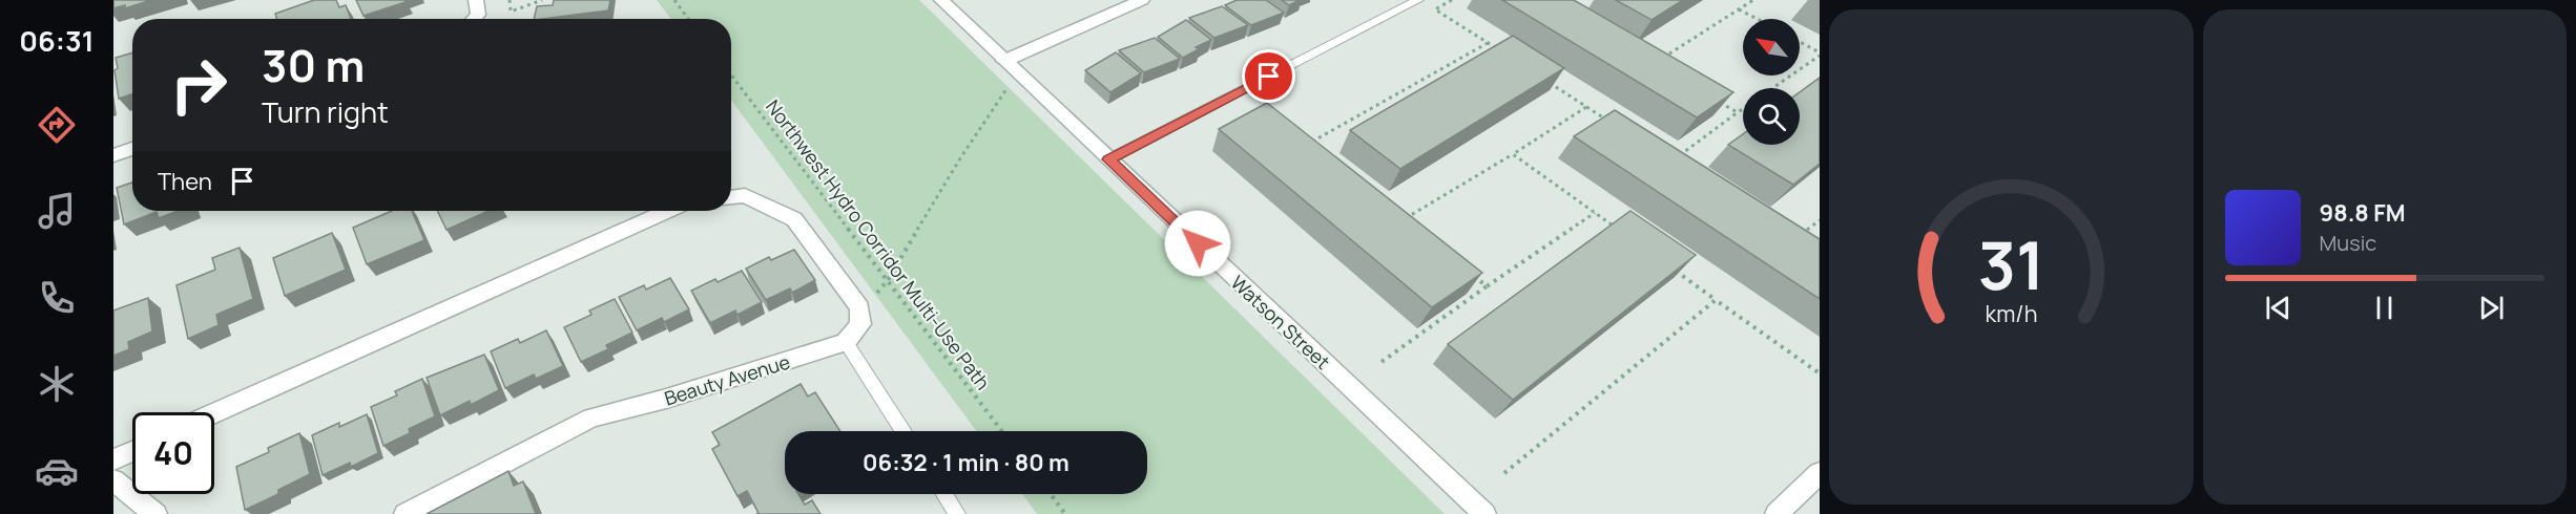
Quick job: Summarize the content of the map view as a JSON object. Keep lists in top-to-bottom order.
{
  "streets": {
    "street": ["Watson Street", "Beauty Avenue"],
    "path": ["Northwest Hydro Corridor Multi-Use Path"]
  },
  "north": "top left",
  "page": {
    "tabs": "06:31",
    "turn": ["30 m", "Turn right"],
    "then": "Then",
    "song": ["98.8 FM", "Music"],
    "limit": "40",
    "trip": "06:32 · 1 min · 80 m",
    "gauge": ["31", "km/h"]
  }
}
